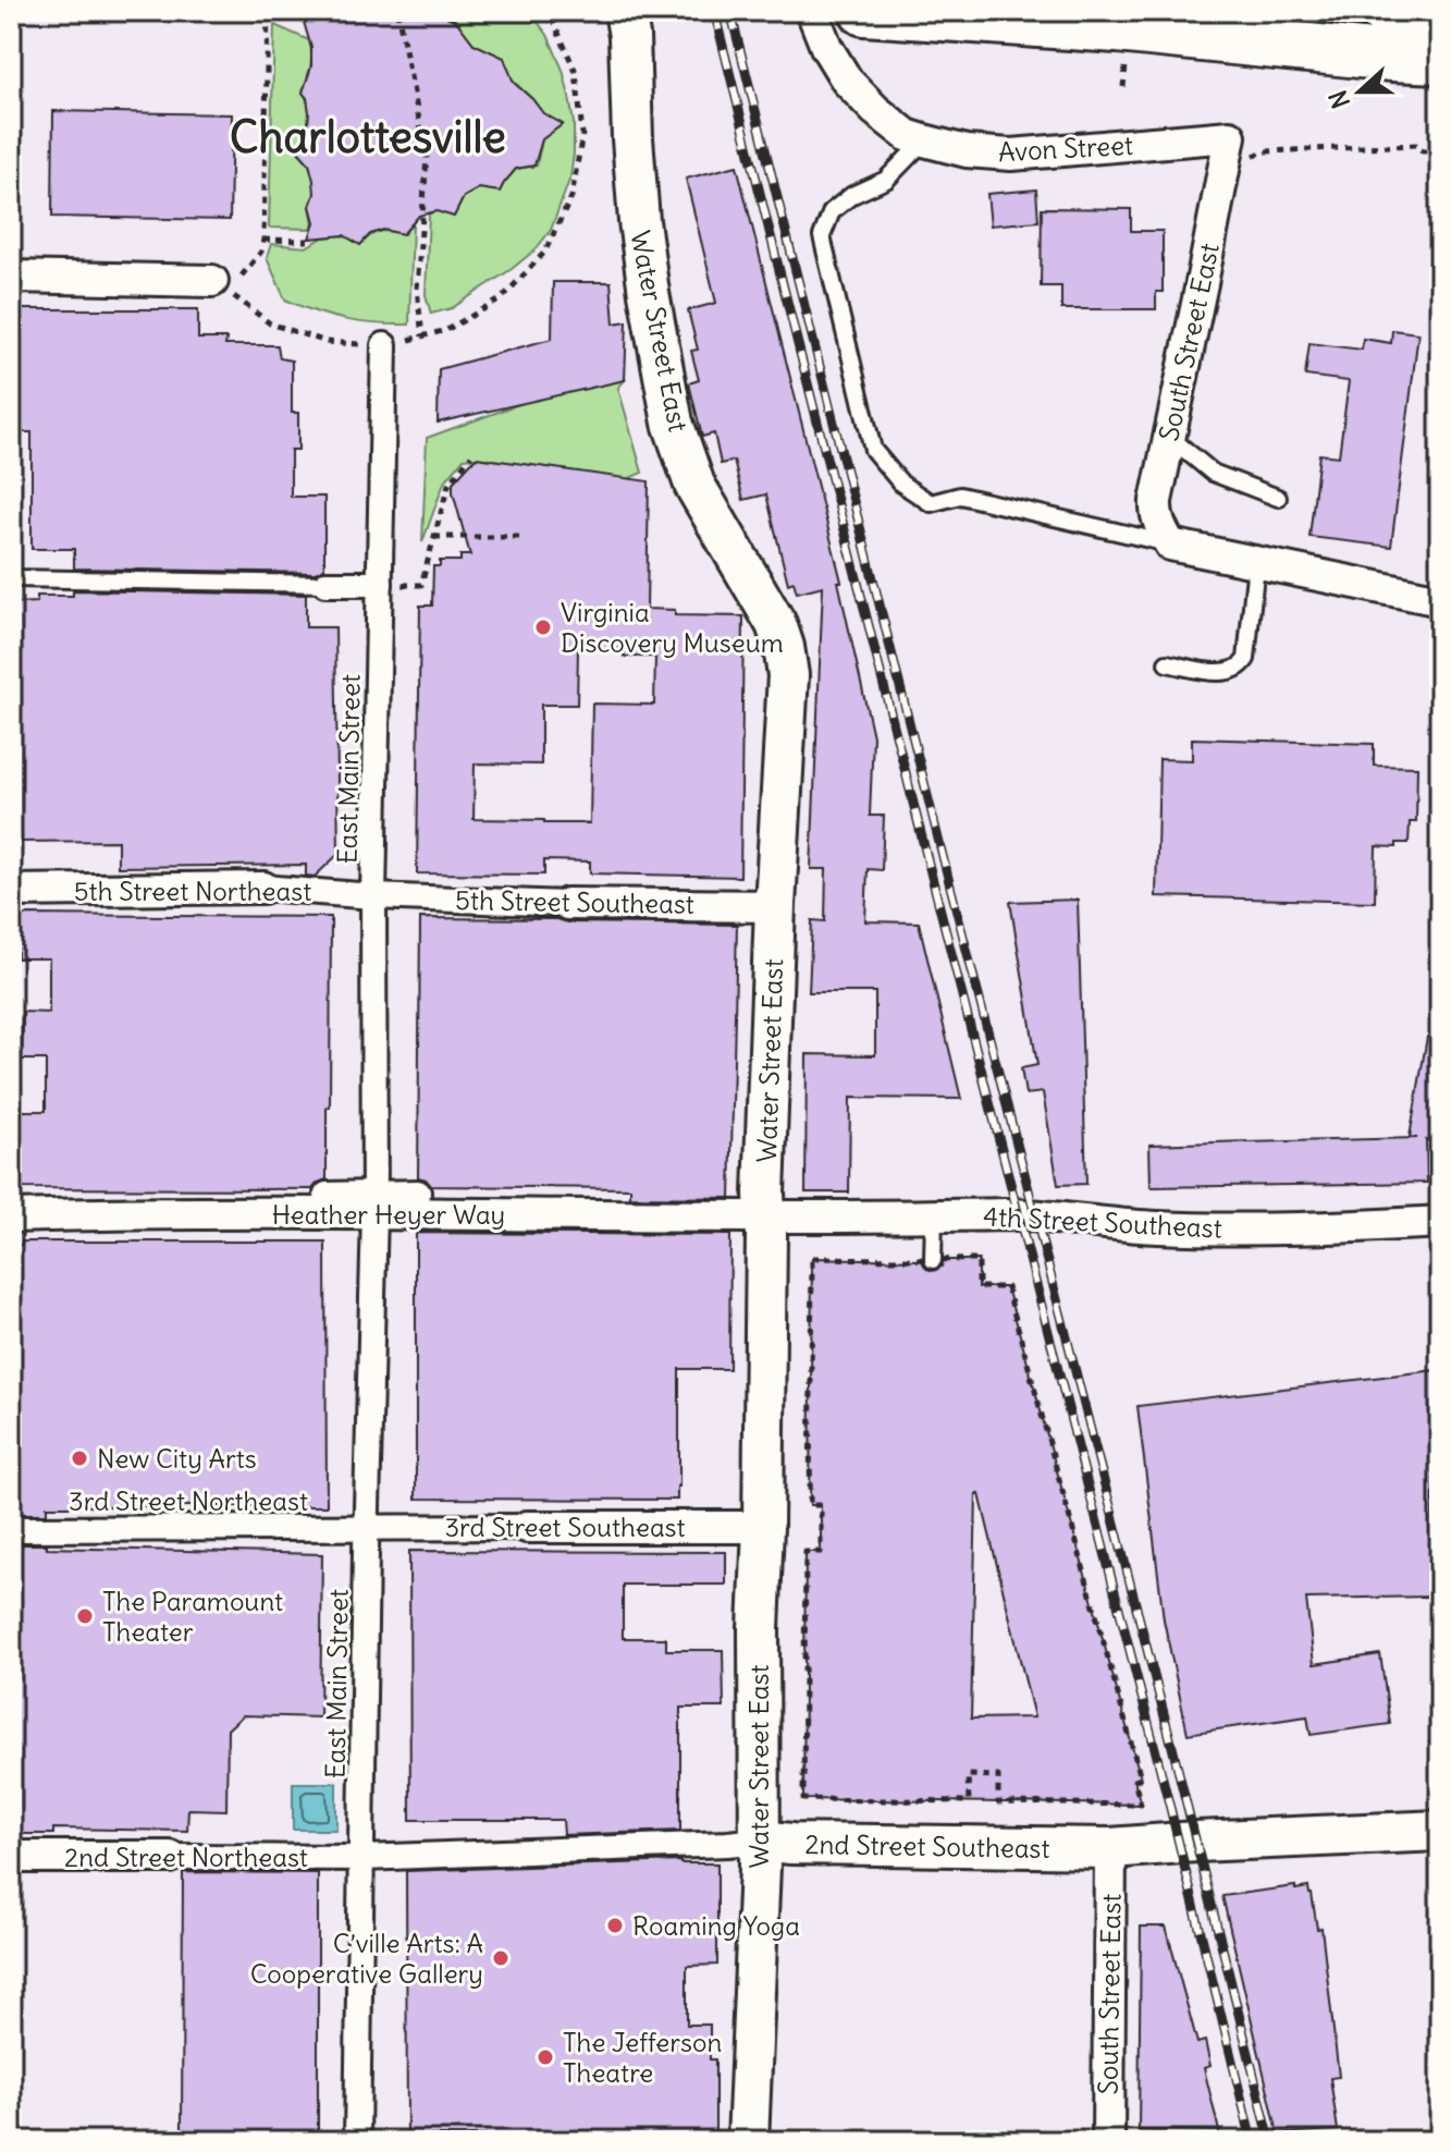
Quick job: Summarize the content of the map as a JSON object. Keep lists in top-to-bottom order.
{
  "streets": {
    "street": [
      "Avon Street",
      "Water Street East",
      "South Street East",
      "East Main Street",
      "5th Street Northeast",
      "5th Street Southeast",
      "Heather Heyer Way",
      "4th Street Southeast",
      "3rd Street Northeast",
      "3rd Street Southeast",
      "2nd Street Southeast",
      "2nd Street Northeast"
    ]
  },
  "crossings": [
    ["Avon Street", "South Street East"],
    ["Water Street East", "5th Street Southeast"],
    ["Water Street East", "Heather Heyer Way"],
    ["Water Street East", "4th Street Southeast"],
    ["Water Street East", "3rd Street Southeast"],
    ["Water Street East", "2nd Street Southeast"],
    ["South Street East", "2nd Street Southeast"],
    ["East Main Street", "5th Street Northeast"],
    ["East Main Street", "5th Street Southeast"],
    ["East Main Street", "Heather Heyer Way"],
    ["East Main Street", "3rd Street Northeast"],
    ["East Main Street", "3rd Street Southeast"],
    ["East Main Street", "2nd Street Southeast"],
    ["East Main Street", "2nd Street Northeast"],
    ["5th Street Northeast", "5th Street Southeast"],
    ["Heather Heyer Way", "4th Street Southeast"],
    ["3rd Street Northeast", "3rd Street Southeast"],
    ["2nd Street Southeast", "2nd Street Northeast"]
  ],
  "districts": ["Charlottesville"],
  "places": [
    "Virginia Discovery Museum",
    "New City Arts",
    "The Paramount Theater",
    "Roaming Yoga",
    "C’ville Arts: A Cooperative Gallery",
    "The Jefferson Theatre"
  ],
  "north": "left"
}
